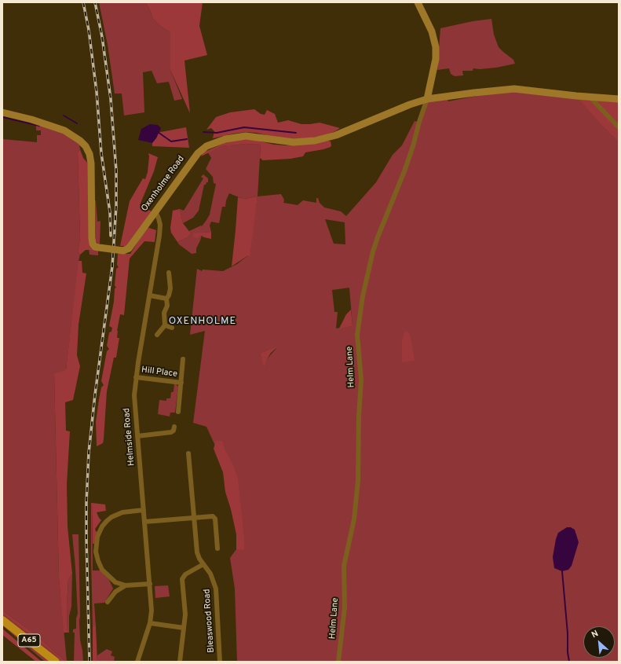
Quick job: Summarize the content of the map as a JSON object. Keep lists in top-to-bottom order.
{
  "streets": {
    "main road": ["Oxenholme Road", "A65"],
    "street": [
      "Helm Lane",
      "Hill Place",
      "Helmside Road",
      "Bleaswood Road"
    ]
  },
  "crossings": [
    ["Oxenholme Road", "Helm Lane"],
    ["Oxenholme Road", "Helmside Road"],
    ["Hill Place", "Helmside Road"]
  ],
  "districts": ["OXENHOLME"],
  "north": "top left"
}
